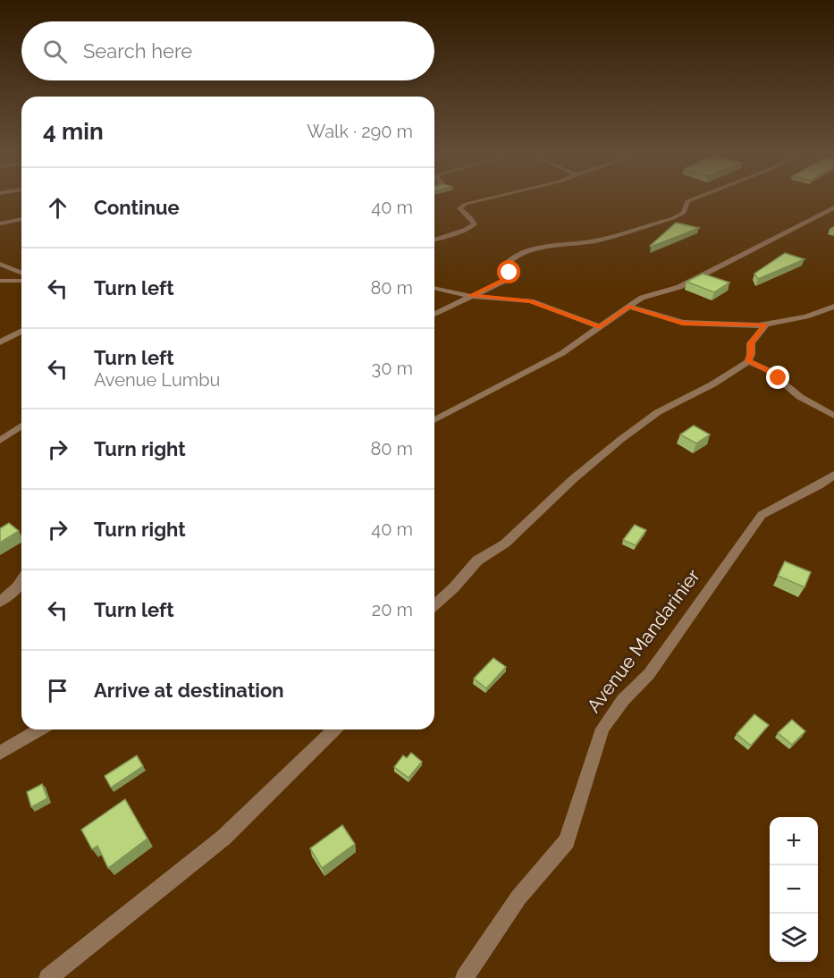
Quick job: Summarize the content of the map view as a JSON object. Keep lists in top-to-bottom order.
{
  "streets": {
    "street": ["Avenue Mandarinier"]
  },
  "page": {
    "search": "Search here",
    "heading": ["4 min", "Walk · 290 m"],
    "list": [
      ["Continue", "40 m"],
      ["Turn left", "80 m"],
      ["Turn left", "Avenue Lumbu", "30 m"],
      ["Turn right", "80 m"],
      ["Turn right", "40 m"],
      ["Turn left", "20 m"],
      "Arrive at destination"
    ],
    "map_buttons": ["+", "−"]
  }
}
